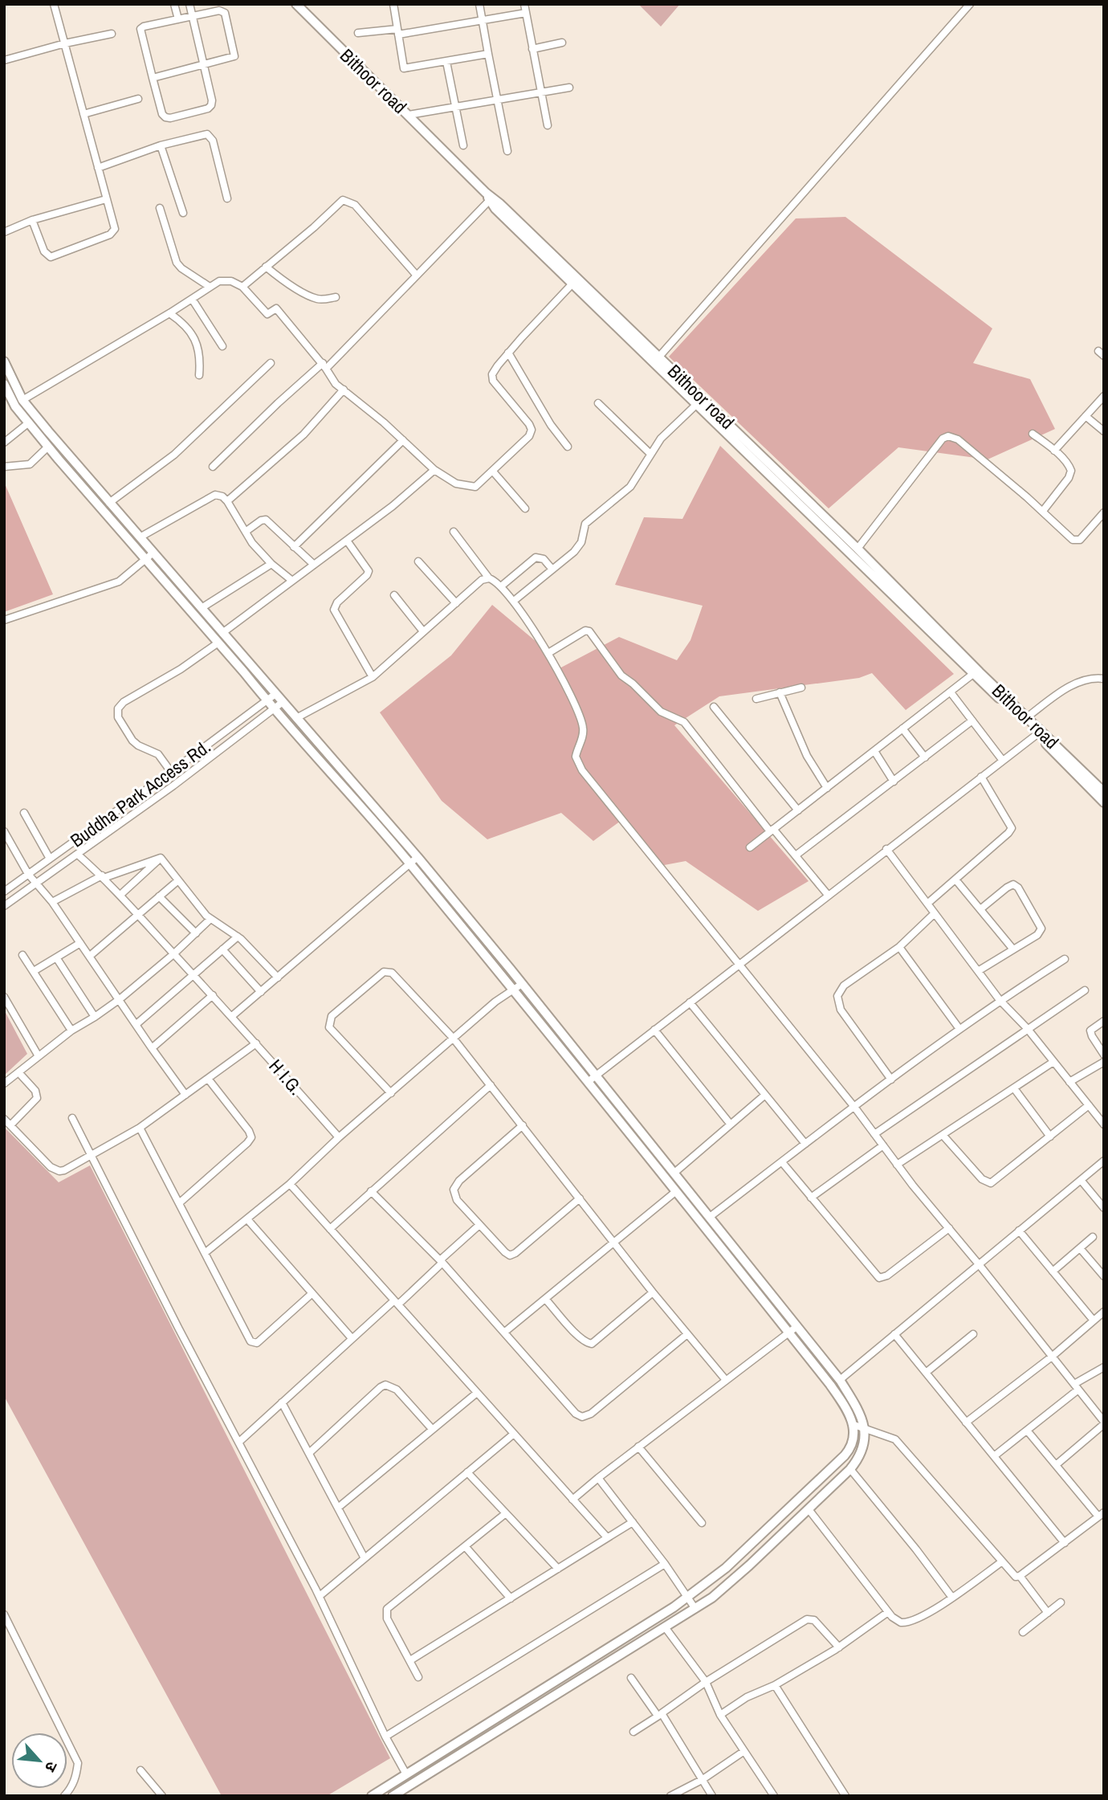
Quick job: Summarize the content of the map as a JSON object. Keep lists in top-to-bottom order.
{
  "streets": {
    "street": ["Bithoor road", "Buddha Park Access Rd.", "H I.G."]
  },
  "crossings": [
    ["Buddha Park Access Rd.", "H I.G."]
  ],
  "north": "bottom right"
}
